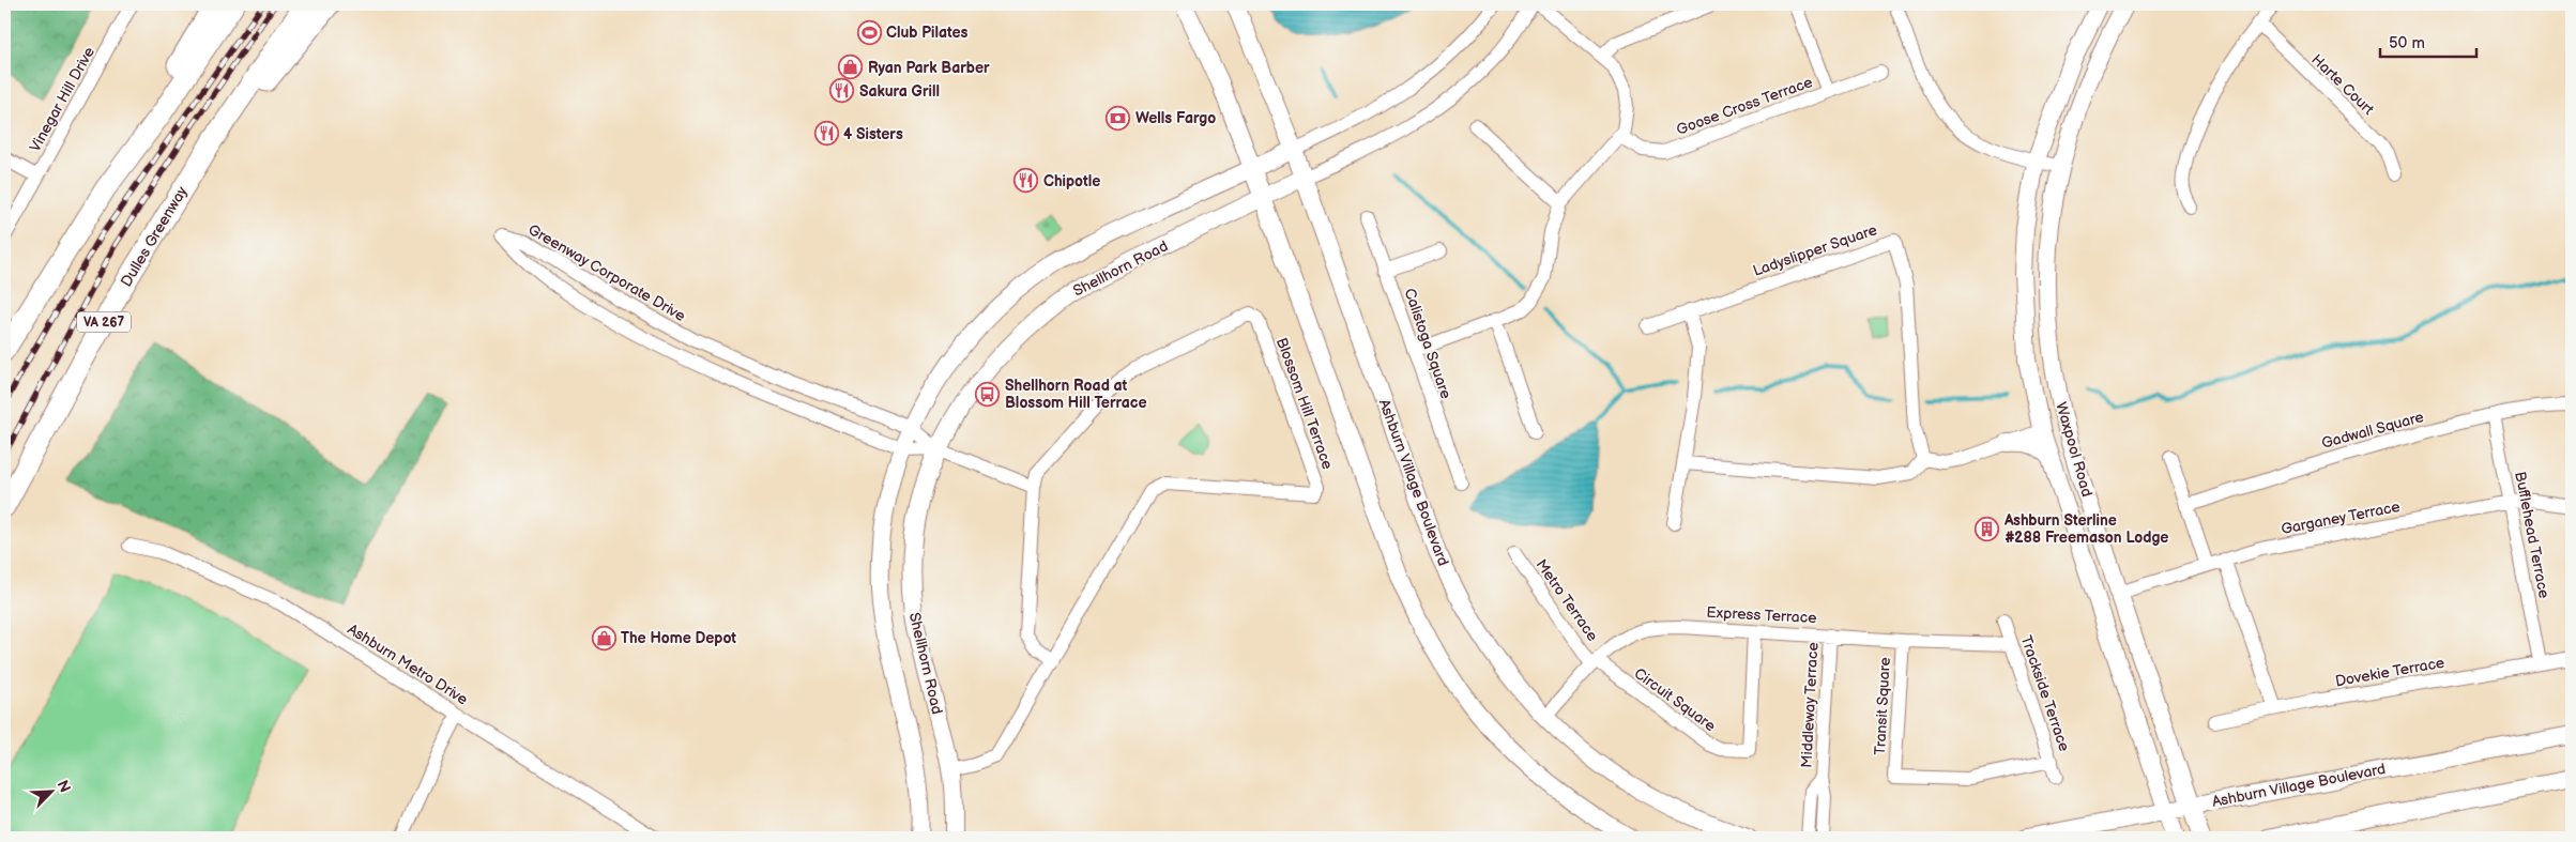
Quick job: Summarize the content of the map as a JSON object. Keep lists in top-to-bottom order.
{
  "streets": {
    "highway": ["Dulles Greenway", "VA 267"],
    "main road": ["Shellhorn Road", "Waxpool Road", "Ashburn Village Boulevard"],
    "street": [
      "Harte Court",
      "Vinegar Hill Drive",
      "Goose Cross Terrace",
      "Ladyslipper Square",
      "Greenway Corporate Drive",
      "Calistoga Square",
      "Blossom Hill Terrace",
      "Gadwall Square",
      "Garganey Terrace",
      "Bufflehead Terrace",
      "Metro Terrace",
      "Express Terrace",
      "Ashburn Metro Drive",
      "Dovekie Terrace",
      "Trackside Terrace",
      "Circuit Square",
      "Middleway Terrace",
      "Transit Square"
    ]
  },
  "crossings": [
    ["Shellhorn Road", "Greenway Corporate Drive"],
    ["Shellhorn Road", "Blossom Hill Terrace"],
    ["Shellhorn Road", "Ashburn Village Boulevard"],
    ["Gadwall Square", "Bufflehead Terrace"],
    ["Waxpool Road", "Ashburn Village Boulevard"],
    ["Waxpool Road", "Garganey Terrace"],
    ["Ashburn Village Boulevard", "Express Terrace"],
    ["Garganey Terrace", "Bufflehead Terrace"],
    ["Bufflehead Terrace", "Dovekie Terrace"],
    ["Metro Terrace", "Express Terrace"],
    ["Metro Terrace", "Circuit Square"],
    ["Express Terrace", "Trackside Terrace"],
    ["Express Terrace", "Circuit Square"],
    ["Express Terrace", "Middleway Terrace"],
    ["Express Terrace", "Transit Square"],
    ["Trackside Terrace", "Transit Square"]
  ],
  "places": {
    "sports": ["Club Pilates"],
    "shop": ["Ryan Park Barber", "The Home Depot"],
    "restaurant": ["Sakura Grill", "4 Sisters", "Chipotle"],
    "bank": ["Wells Fargo"],
    "bus stop": ["Shellhorn Road at Blossom Hill Terrace"],
    "building": ["Ashburn Sterline #288 Freemason Lodge"]
  },
  "scale_bar": "50 m",
  "north": "top right"
}
